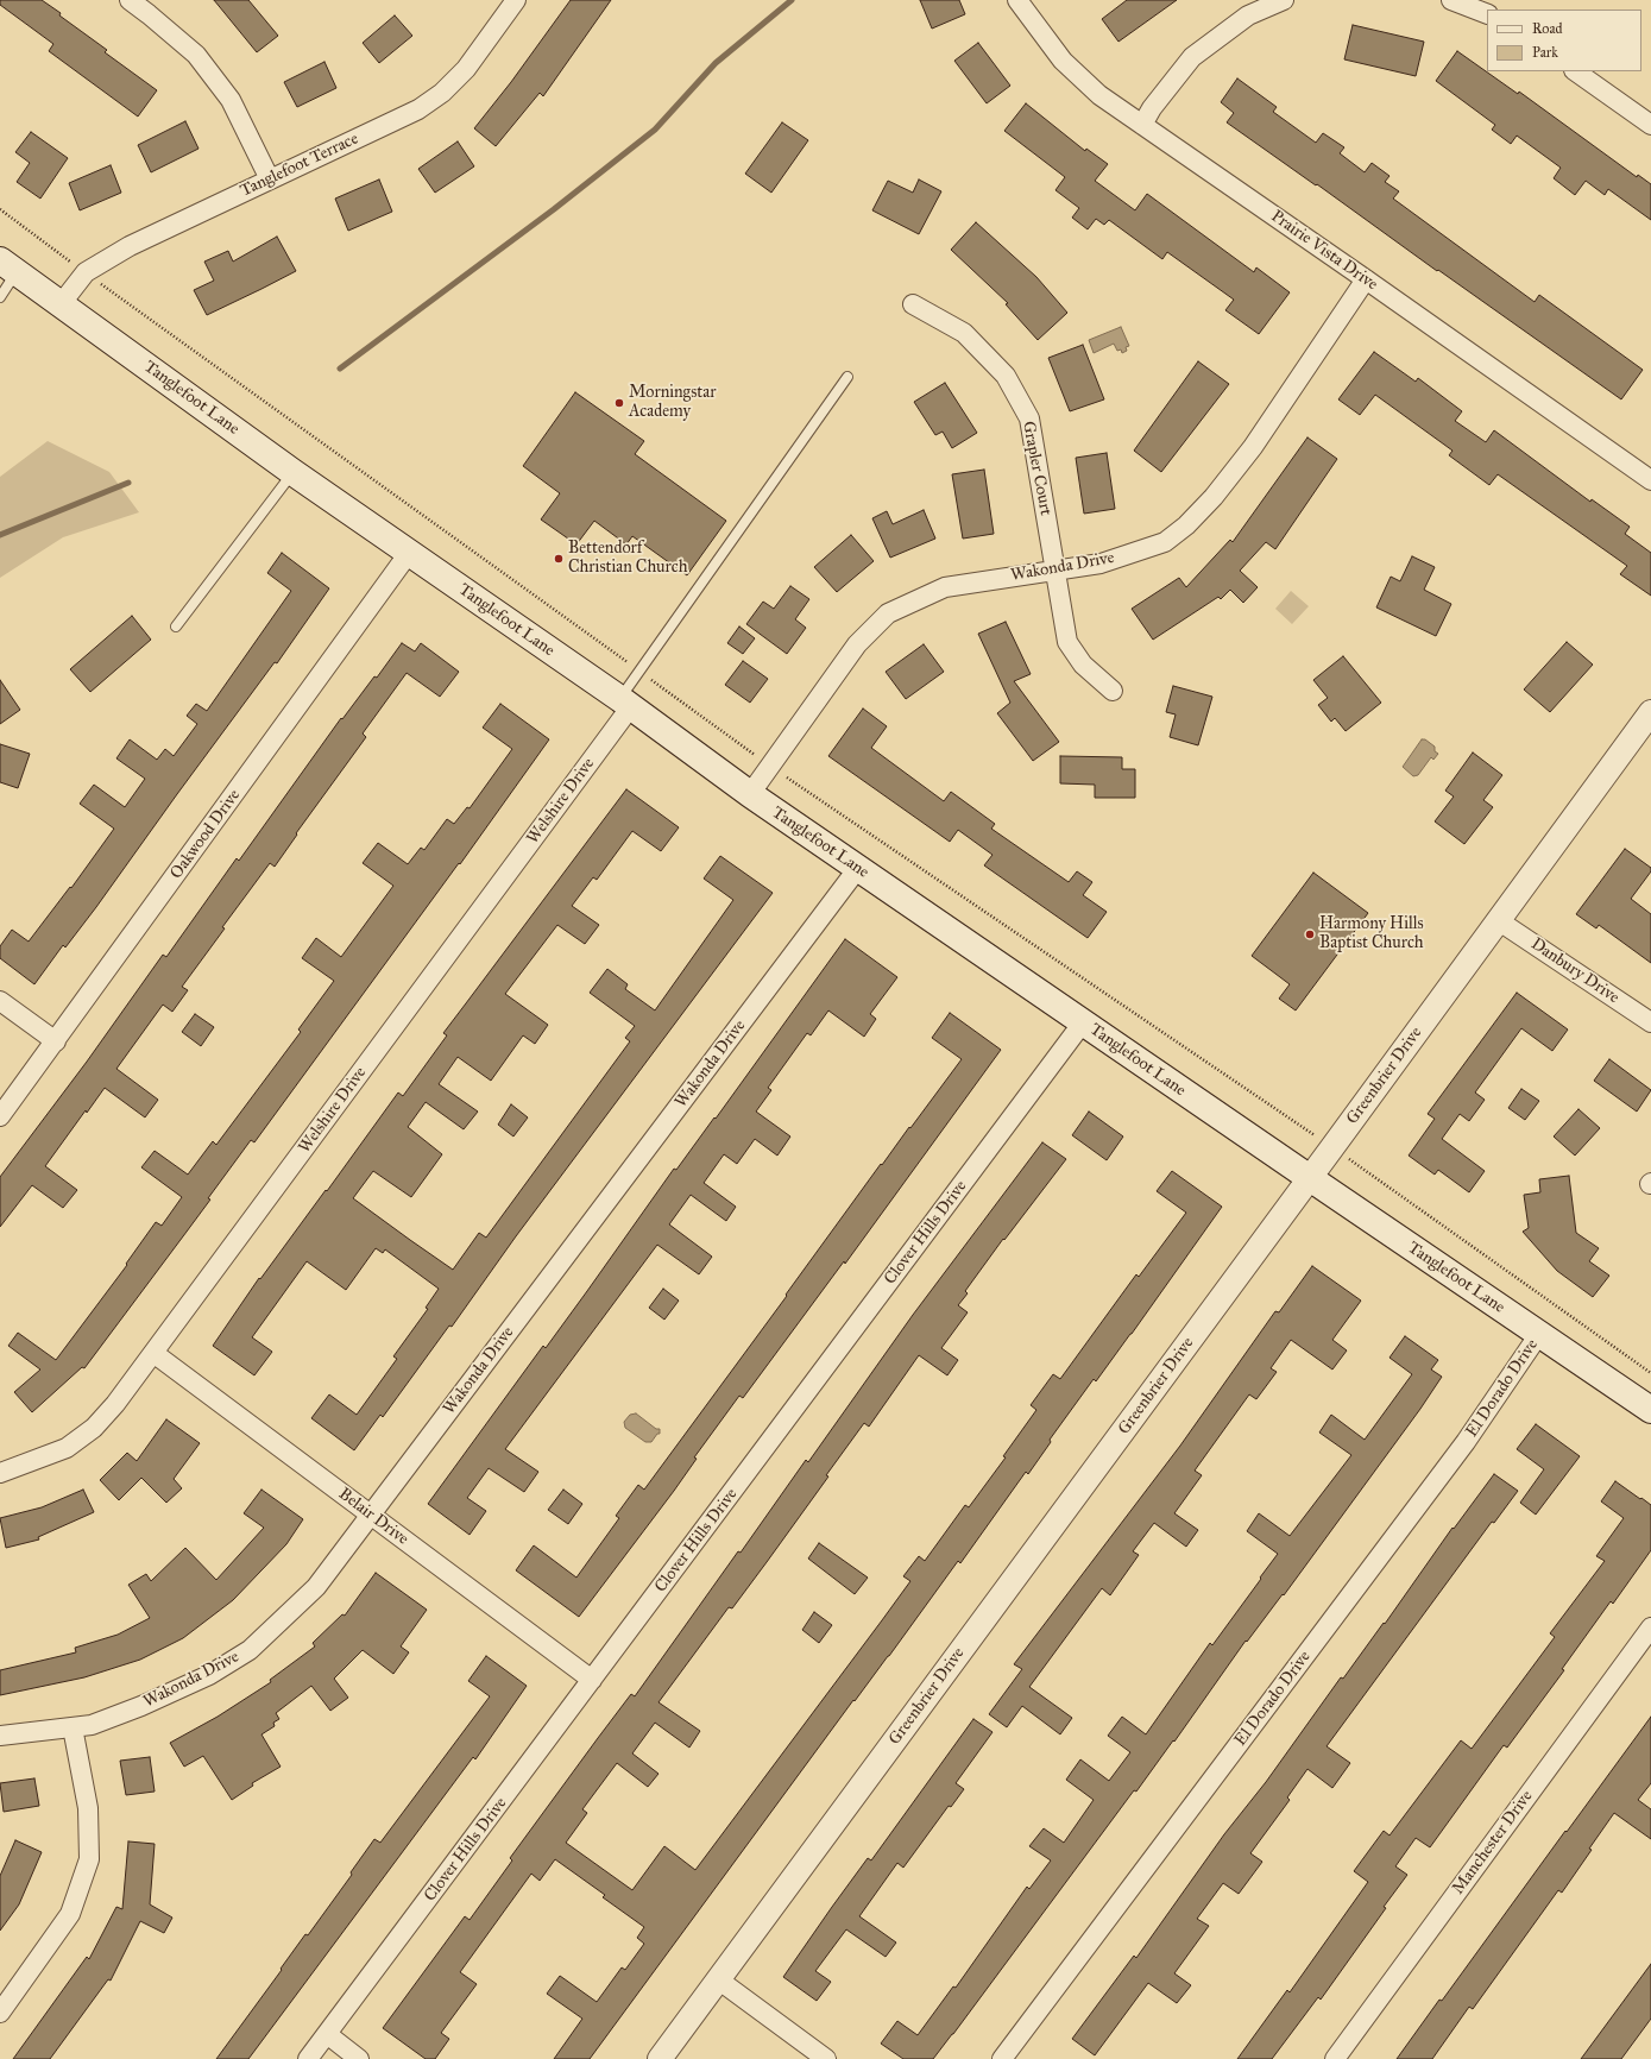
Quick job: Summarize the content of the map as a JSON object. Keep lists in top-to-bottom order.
{
  "streets": {
    "main road": ["Tanglefoot Lane"],
    "street": [
      "Tanglefoot Terrace",
      "Prairie Vista Drive",
      "Grapler Court",
      "Wakonda Drive",
      "Welshire Drive",
      "Oakwood Drive",
      "Danbury Drive",
      "Greenbrier Drive",
      "Clover Hills Drive",
      "El Dorado Drive",
      "Belair Drive",
      "Manchester Drive"
    ]
  },
  "crossings": [
    ["Tanglefoot Terrace", "Tanglefoot Lane"],
    ["Prairie Vista Drive", "Wakonda Drive"],
    ["Tanglefoot Lane", "Wakonda Drive"],
    ["Tanglefoot Lane", "Welshire Drive"],
    ["Tanglefoot Lane", "Oakwood Drive"],
    ["Tanglefoot Lane", "Greenbrier Drive"],
    ["Tanglefoot Lane", "Clover Hills Drive"],
    ["Tanglefoot Lane", "El Dorado Drive"],
    ["Grapler Court", "Wakonda Drive"],
    ["Wakonda Drive", "Belair Drive"],
    ["Welshire Drive", "Belair Drive"],
    ["Danbury Drive", "Greenbrier Drive"],
    ["Clover Hills Drive", "Belair Drive"]
  ],
  "places": ["Morningstar Academy", "Bettendorf Christian Church", "Harmony Hills Baptist Church"],
  "legend": ["Road", "Park"]
}
